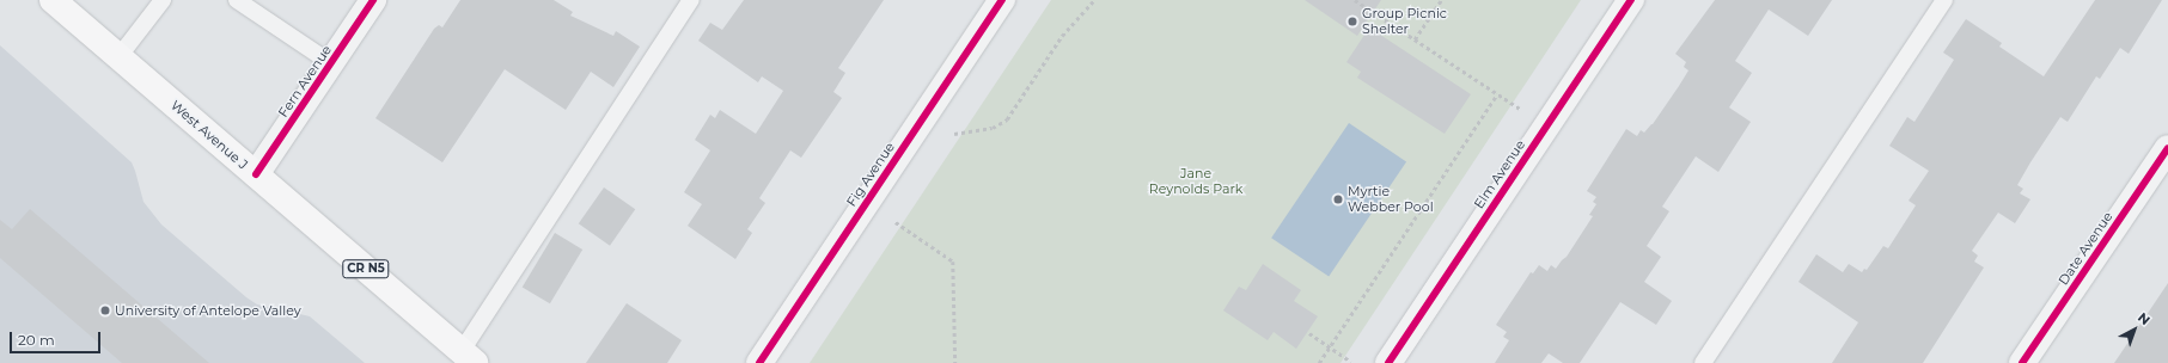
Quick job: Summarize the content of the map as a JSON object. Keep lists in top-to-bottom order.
{
  "streets": {
    "main road": ["West Avenue J", "CR N5"],
    "street": [
      "Fern Avenue",
      "Fig Avenue",
      "Elm Avenue",
      "Date Avenue"
    ]
  },
  "crossings": [
    ["Fern Avenue", "West Avenue J"]
  ],
  "parks": ["Jane Reynolds Park"],
  "places": ["Group Picnic Shelter", "Myrtie Webber Pool", "University of Antelope Valley"],
  "scale_bar": "20 m",
  "north": "top right"
}
